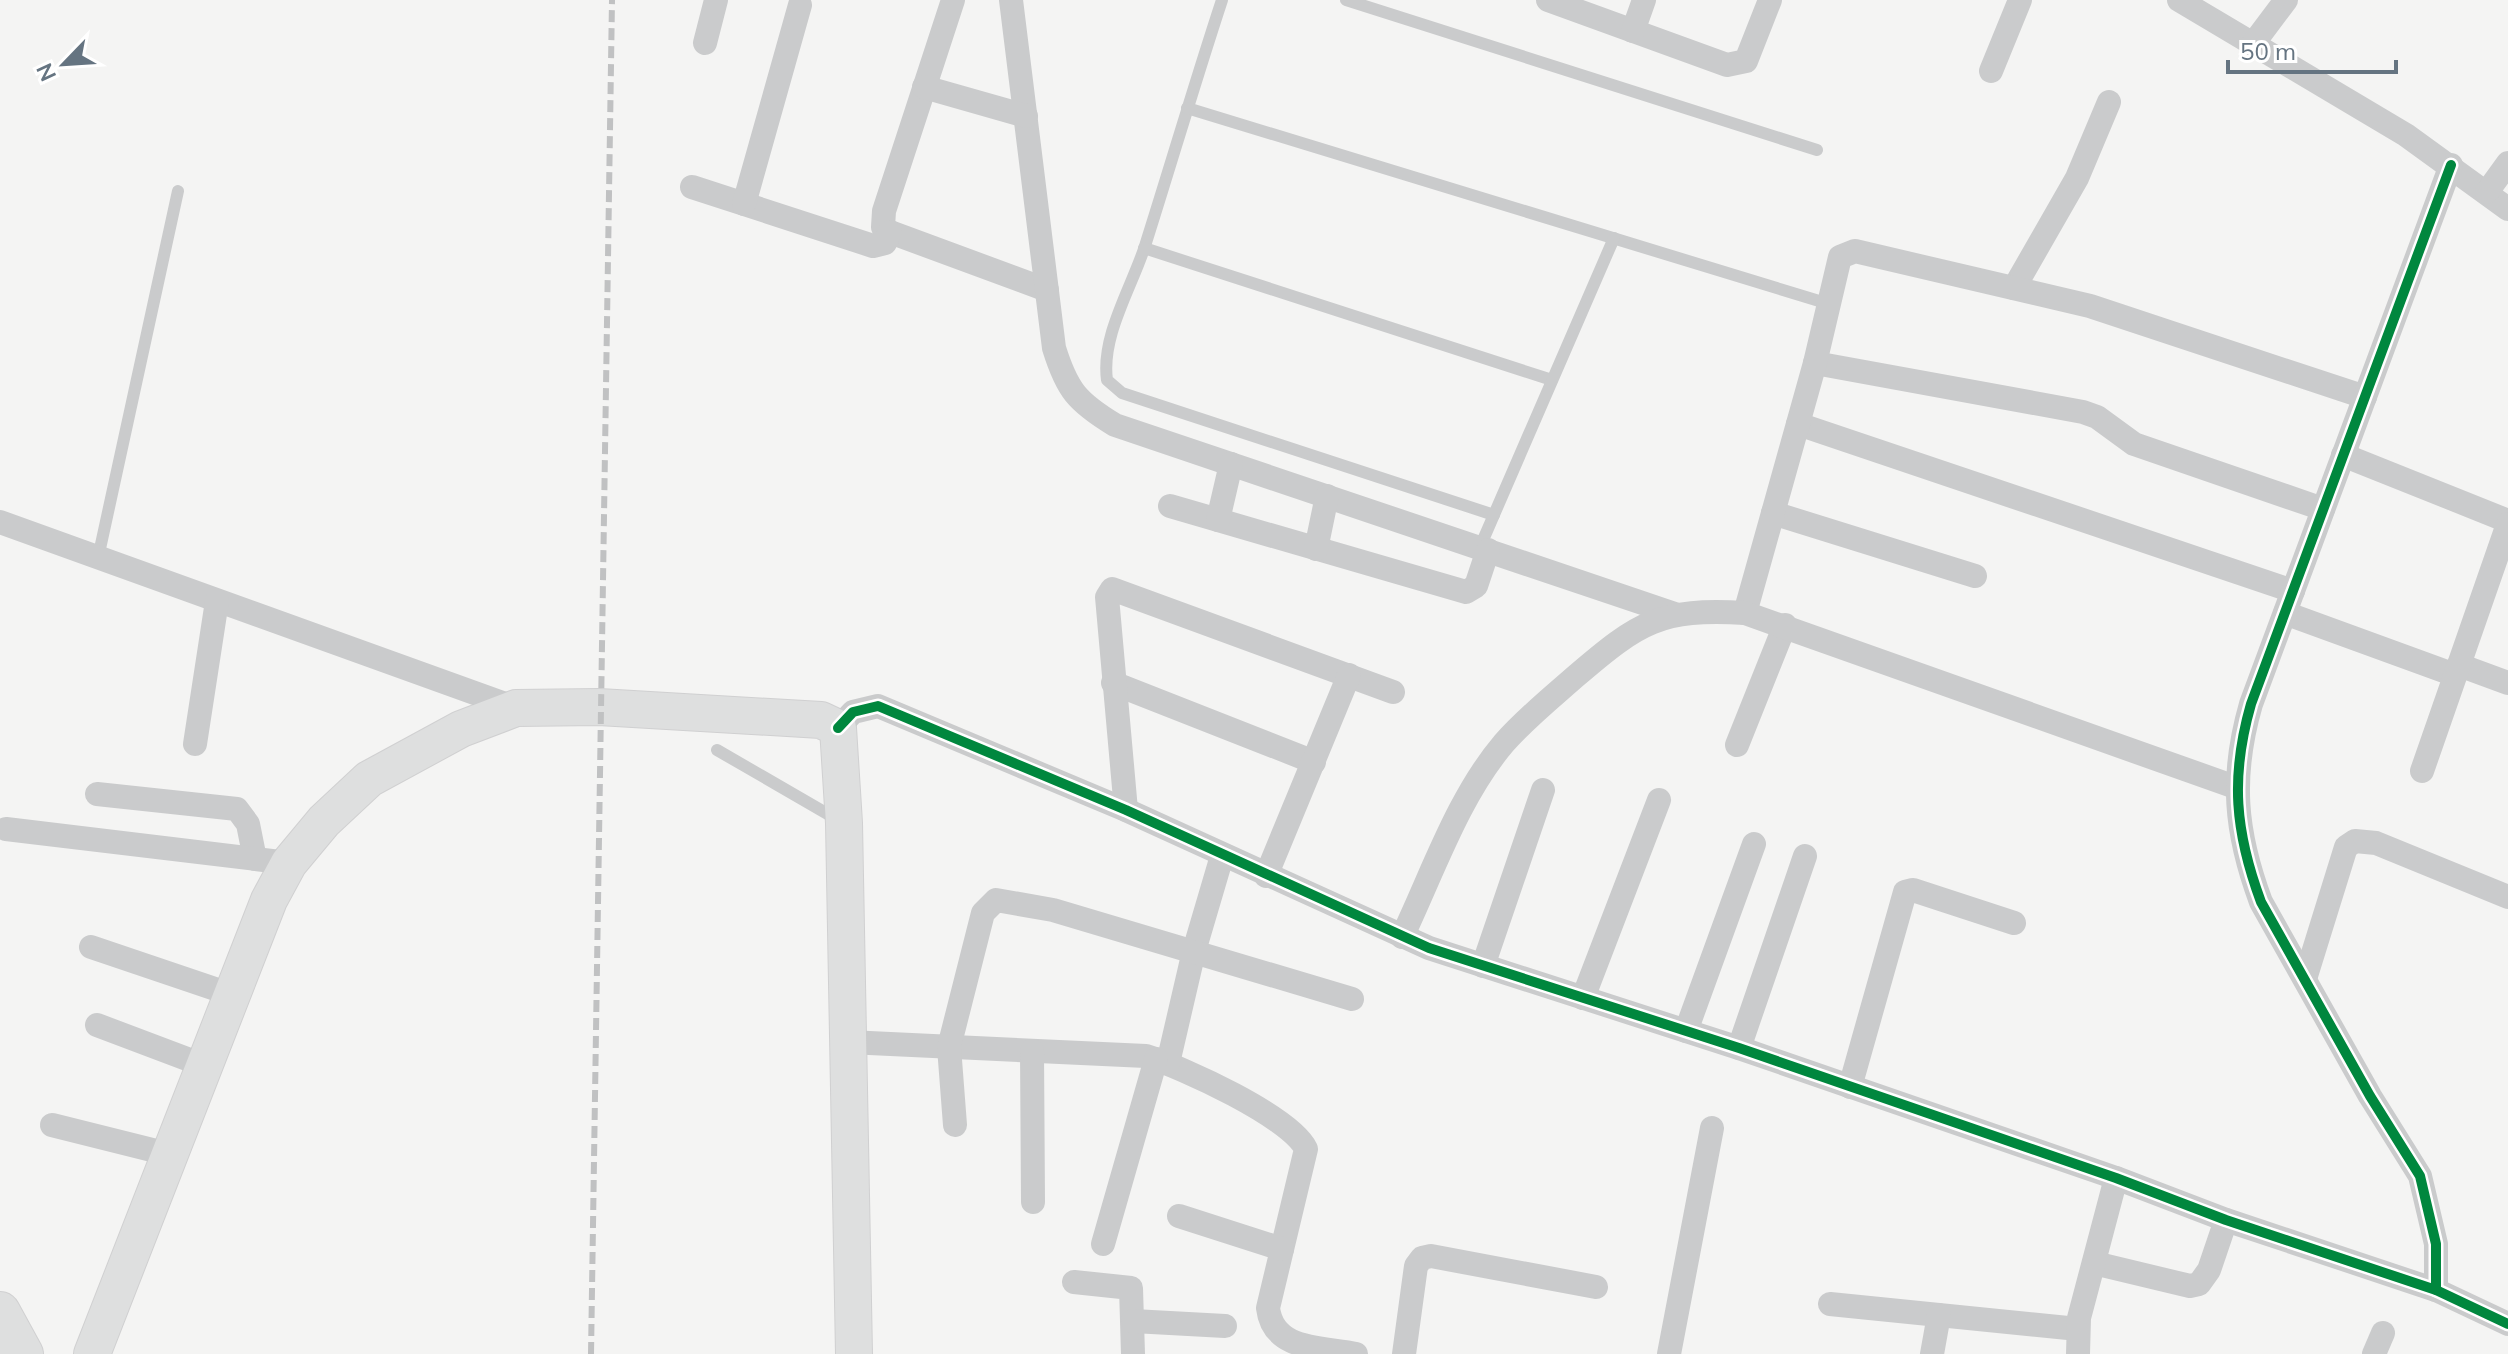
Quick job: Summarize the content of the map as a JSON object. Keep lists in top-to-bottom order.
{
  "scale_bar": "50 m",
  "north": "bottom left"
}
